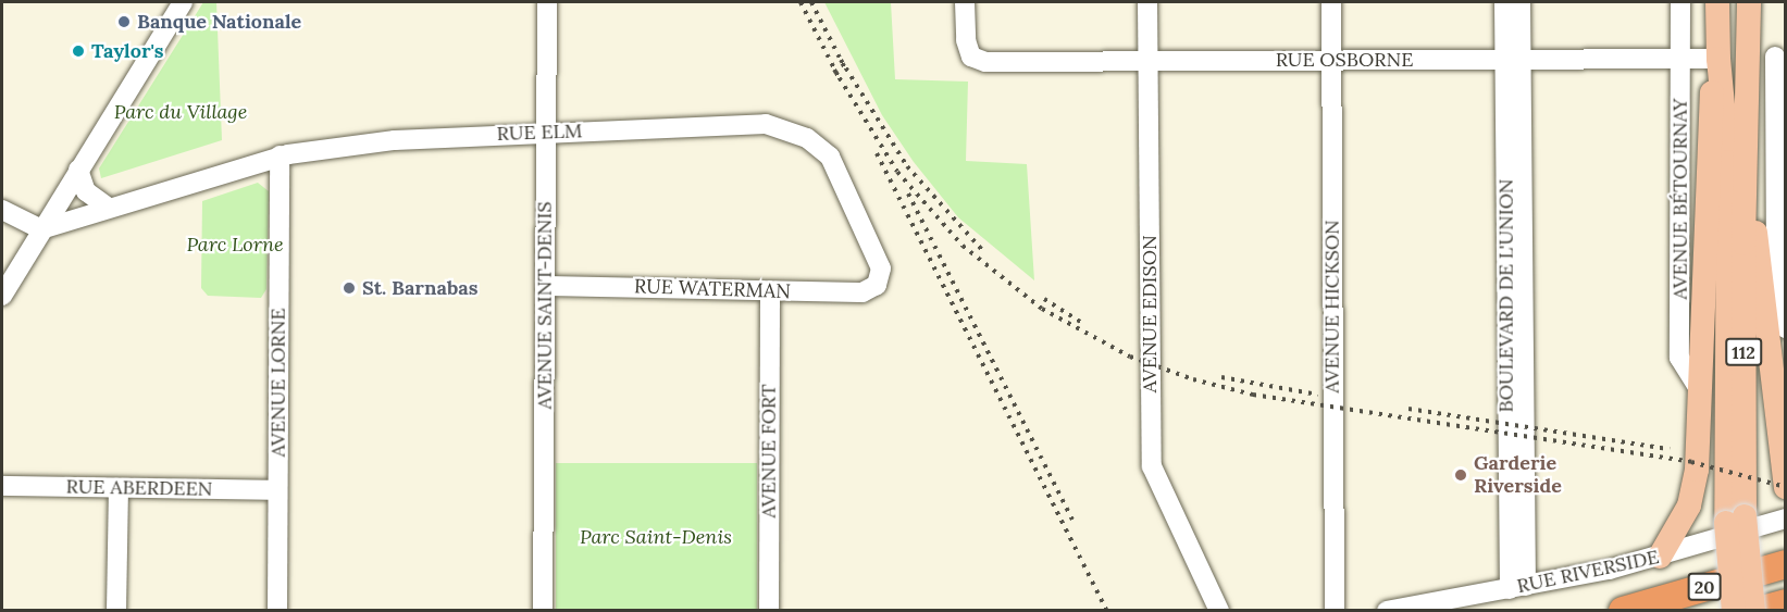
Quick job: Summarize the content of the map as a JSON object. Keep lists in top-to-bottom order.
{
  "streets": {
    "highway": ["20"],
    "main road": ["112"],
    "street": [
      "RUE OSBORNE",
      "RUE ELM",
      "AVENUE BÉTOURNAY",
      "RUE WATERMAN",
      "BOULEVARD DE L'UNION",
      "AVENUE SAINT-DENIS",
      "AVENUE HICKSON",
      "AVENUE EDISON",
      "AVENUE LORNE",
      "AVENUE FORT",
      "RUE ABERDEEN",
      "RUE RIVERSIDE"
    ]
  },
  "crossings": [
    ["RUE OSBORNE", "AVENUE BÉTOURNAY"],
    ["RUE OSBORNE", "BOULEVARD DE L'UNION"],
    ["RUE OSBORNE", "AVENUE HICKSON"],
    ["RUE OSBORNE", "AVENUE EDISON"],
    ["RUE OSBORNE", "112"],
    ["RUE ELM", "RUE WATERMAN"],
    ["RUE ELM", "AVENUE SAINT-DENIS"],
    ["RUE ELM", "AVENUE LORNE"],
    ["RUE WATERMAN", "AVENUE SAINT-DENIS"],
    ["RUE WATERMAN", "AVENUE FORT"],
    ["BOULEVARD DE L'UNION", "RUE RIVERSIDE"],
    ["AVENUE LORNE", "RUE ABERDEEN"]
  ],
  "parks": ["Parc du Village", "Parc Lorne", "Parc Saint-Denis"],
  "places": [
    "Banque Nationale",
    "Taylor's",
    "St. Barnabas",
    "Garderie Riverside"
  ]
}
